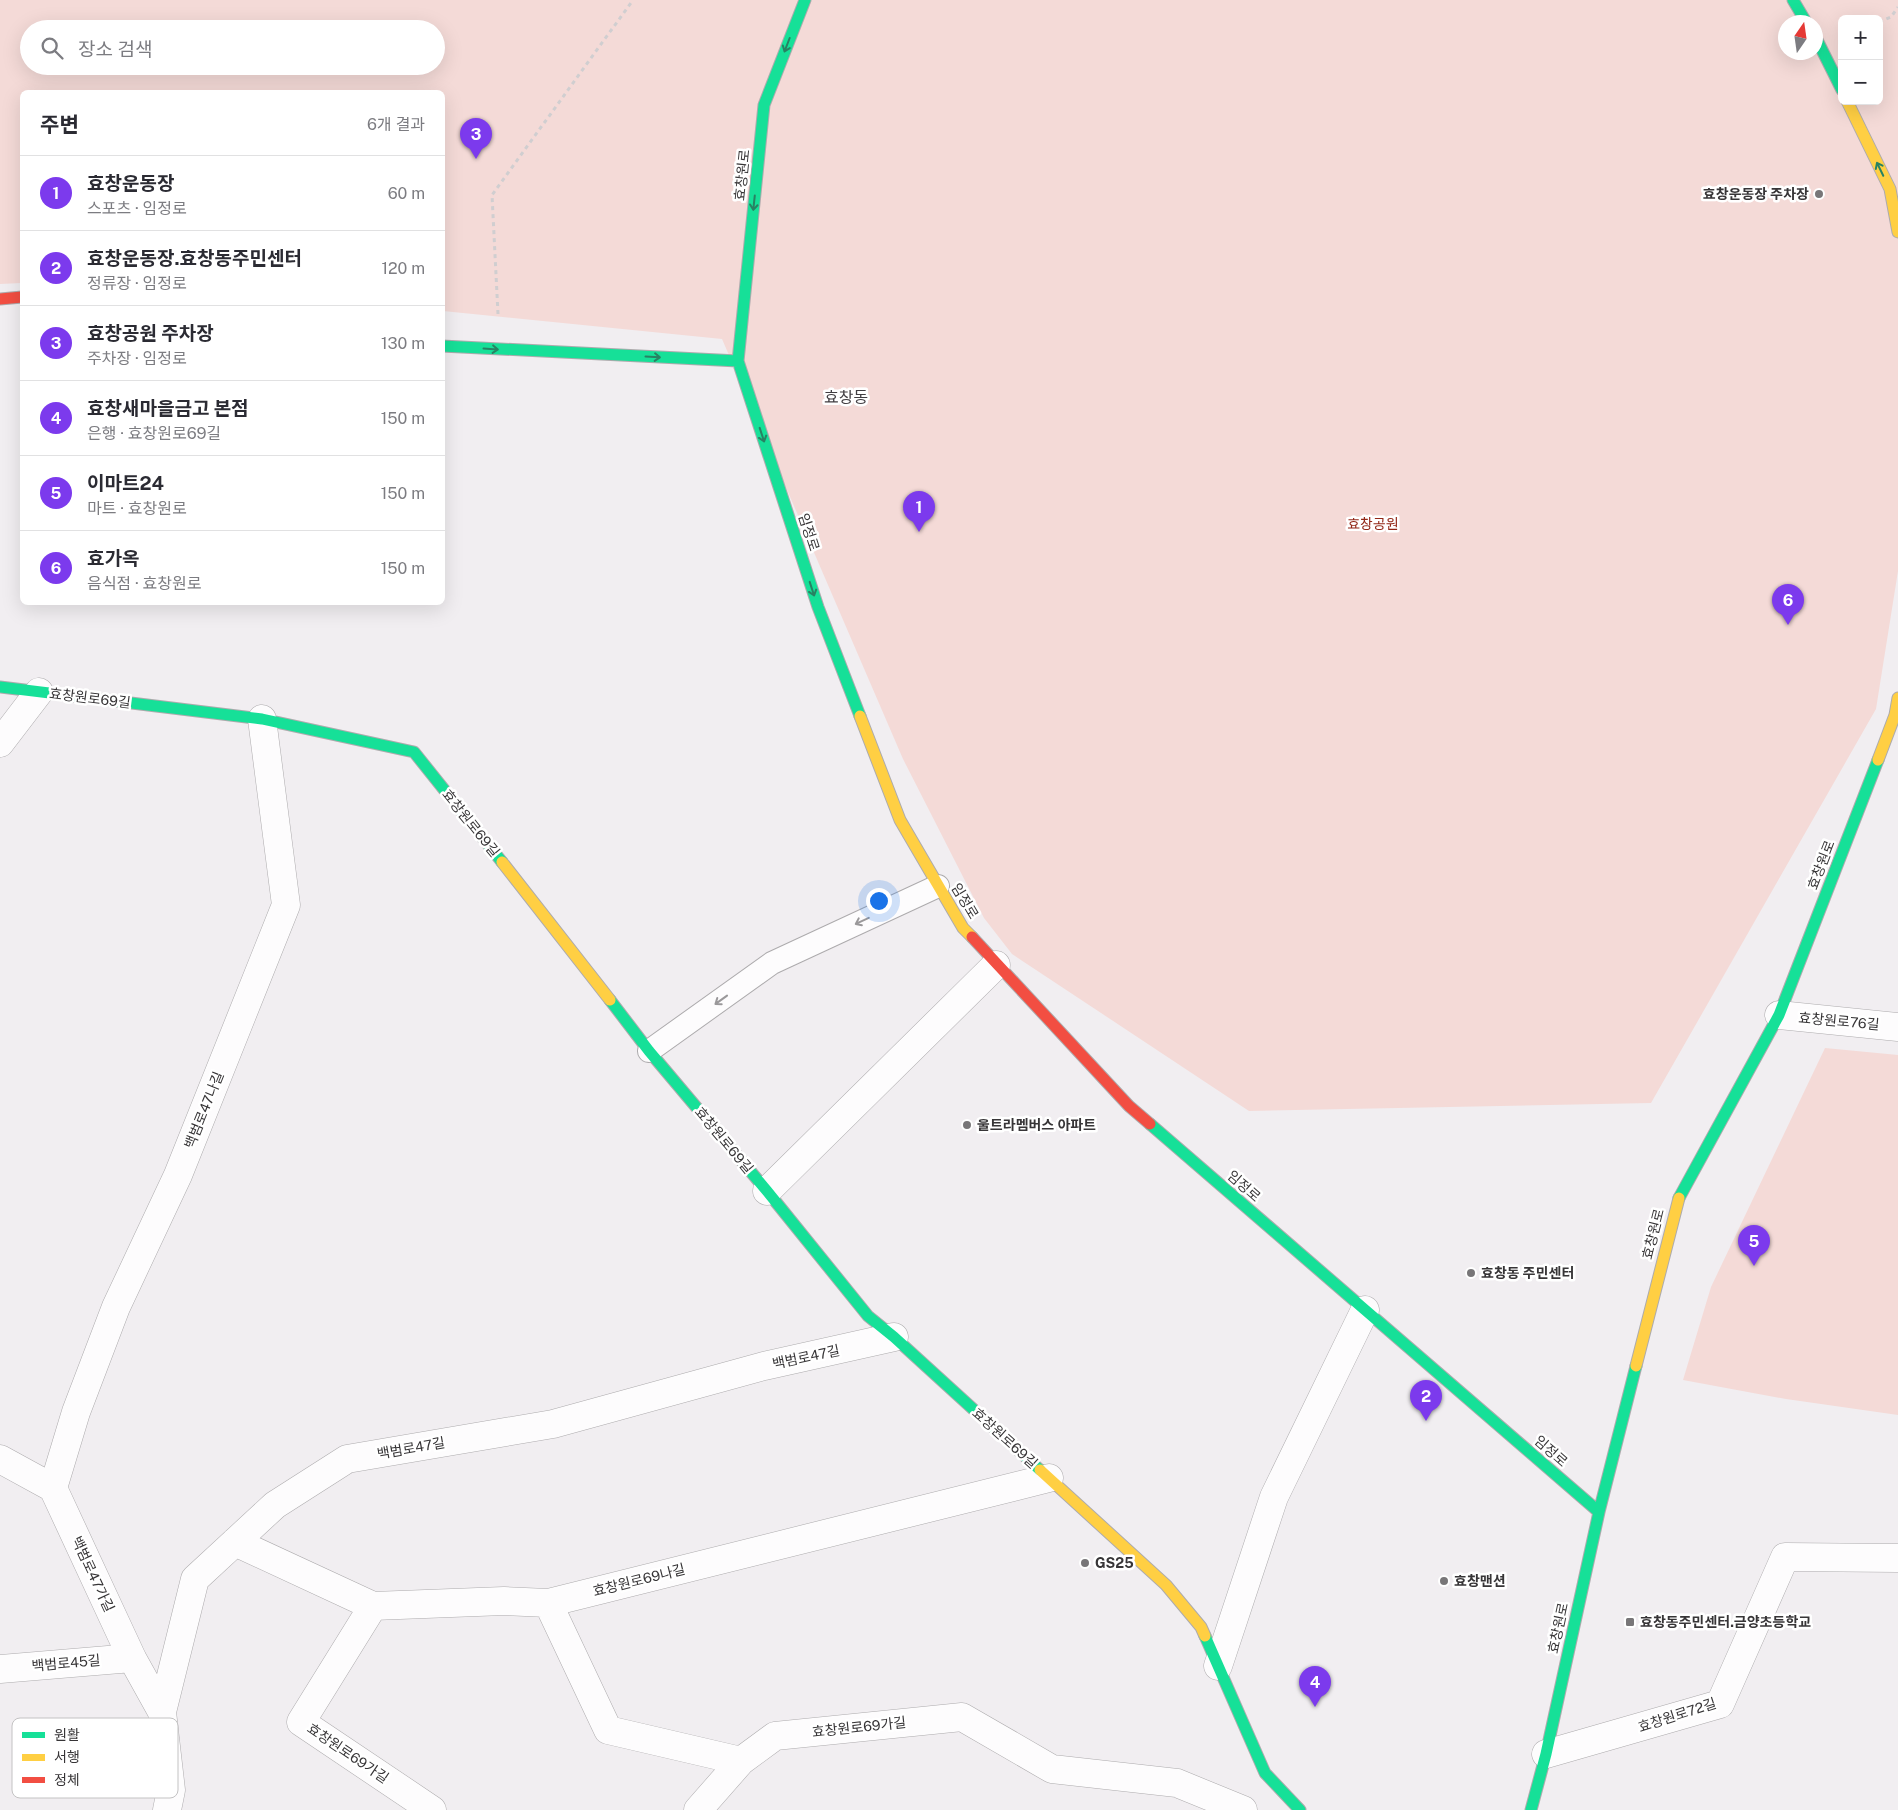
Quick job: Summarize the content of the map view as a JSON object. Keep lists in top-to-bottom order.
{
  "streets": {
    "street": [
      "효창원로",
      "임정로",
      "효창원로69길",
      "효창원로76길",
      "백범로47나길",
      "백범로47길",
      "백범로47가길",
      "효창원로69나길",
      "백범로45길",
      "효창원로72길",
      "효창원로69가길"
    ]
  },
  "crossings": [
    ["효창원로", "임정로"],
    ["효창원로", "효창원로76길"],
    ["효창원로", "효창원로72길"],
    ["효창원로69길", "백범로47나길"],
    ["효창원로69길", "백범로47길"],
    ["효창원로69길", "효창원로69나길"],
    ["백범로47나길", "백범로47가길"],
    ["백범로47길", "백범로47가길"],
    ["백범로47길", "효창원로69나길"],
    ["백범로47가길", "백범로45길"],
    ["효창원로69나길", "효창원로69가길"]
  ],
  "one_way": ["임정로"],
  "districts": ["효창동"],
  "parks": ["효창공원"],
  "places": {
    "other": [
      "효창운동장 주차장",
      "울트라멤버스 아파트",
      "효창동 주민센터",
      "GS25",
      "효창맨션"
    ],
    "transit": ["효창동주민센터.금양초등학교"]
  },
  "legend": ["원활", "서행", "정체"],
  "north": "top",
  "page": {
    "map_buttons": ["+", "−"],
    "search": "장소 검색",
    "heading": ["주변", "6개 결과"],
    "pins": [
      "3",
      "1",
      "6",
      "5",
      "2",
      "4"
    ],
    "list": [
      {
        "mark": "1",
        "name": "효창운동장",
        "note": "스포츠 · 임정로",
        "value": "60 m"
      },
      {
        "mark": "2",
        "name": "효창운동장.효창동주민센터",
        "note": "정류장 · 임정로",
        "value": "120 m"
      },
      {
        "mark": "3",
        "name": "효창공원 주차장",
        "note": "주차장 · 임정로",
        "value": "130 m"
      },
      {
        "mark": "4",
        "name": "효창새마을금고 본점",
        "note": "은행 · 효창원로69길",
        "value": "150 m"
      },
      {
        "mark": "5",
        "name": "이마트24",
        "note": "마트 · 효창원로",
        "value": "150 m"
      },
      {
        "mark": "6",
        "name": "효가옥",
        "note": "음식점 · 효창원로",
        "value": "150 m"
      }
    ]
  }
}
